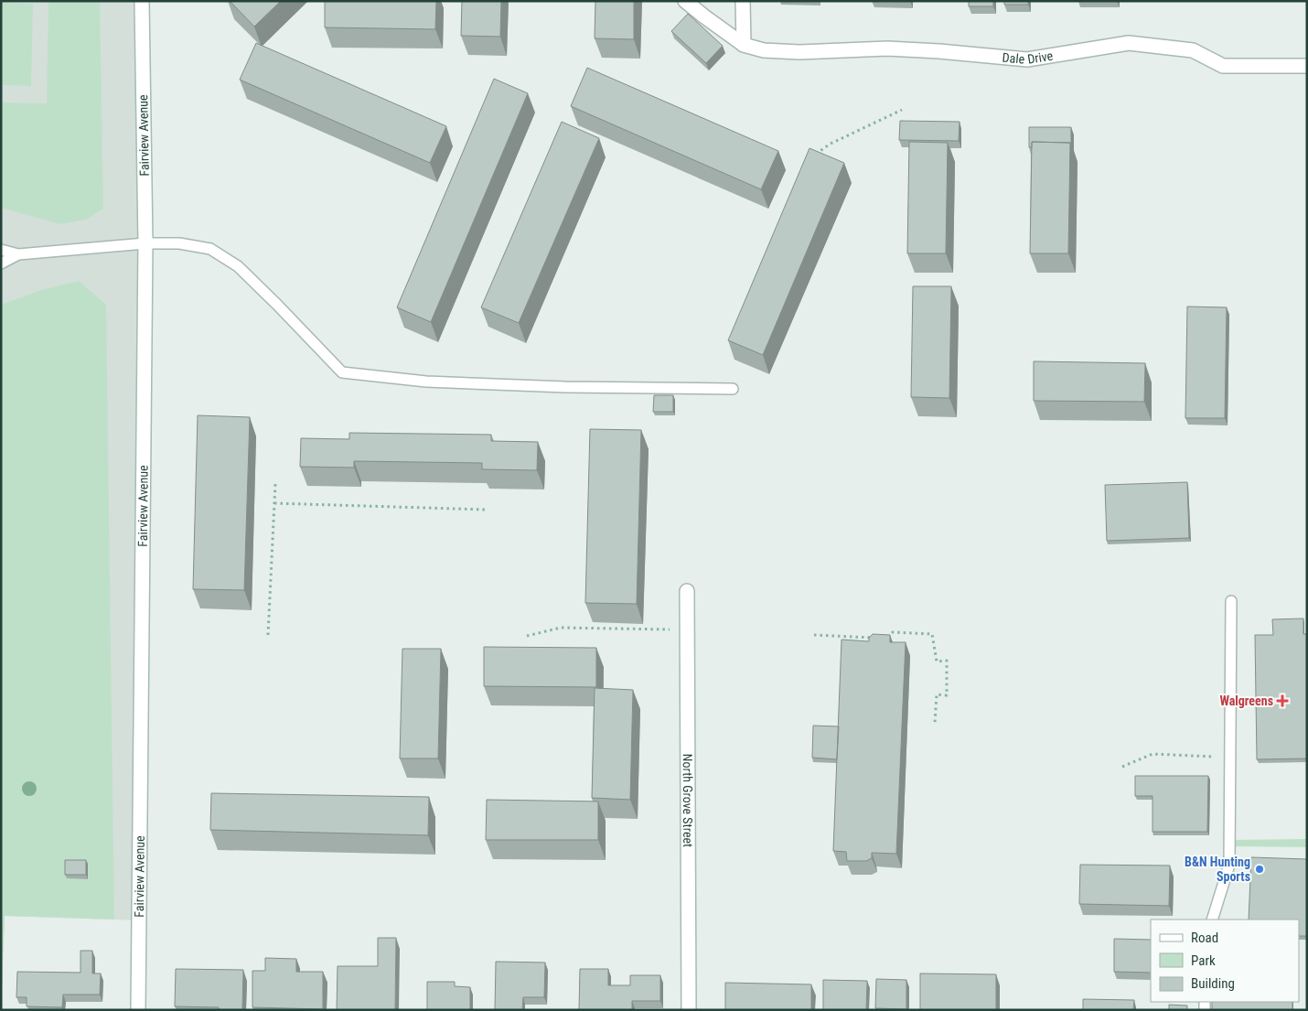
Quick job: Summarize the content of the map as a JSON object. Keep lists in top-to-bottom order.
{
  "streets": {
    "street": ["Dale Drive", "Fairview Avenue", "North Grove Street"]
  },
  "places": {
    "health": ["Walgreens"],
    "other": ["B&N Hunting Sports"]
  },
  "legend": ["Road", "Park", "Building"]
}
